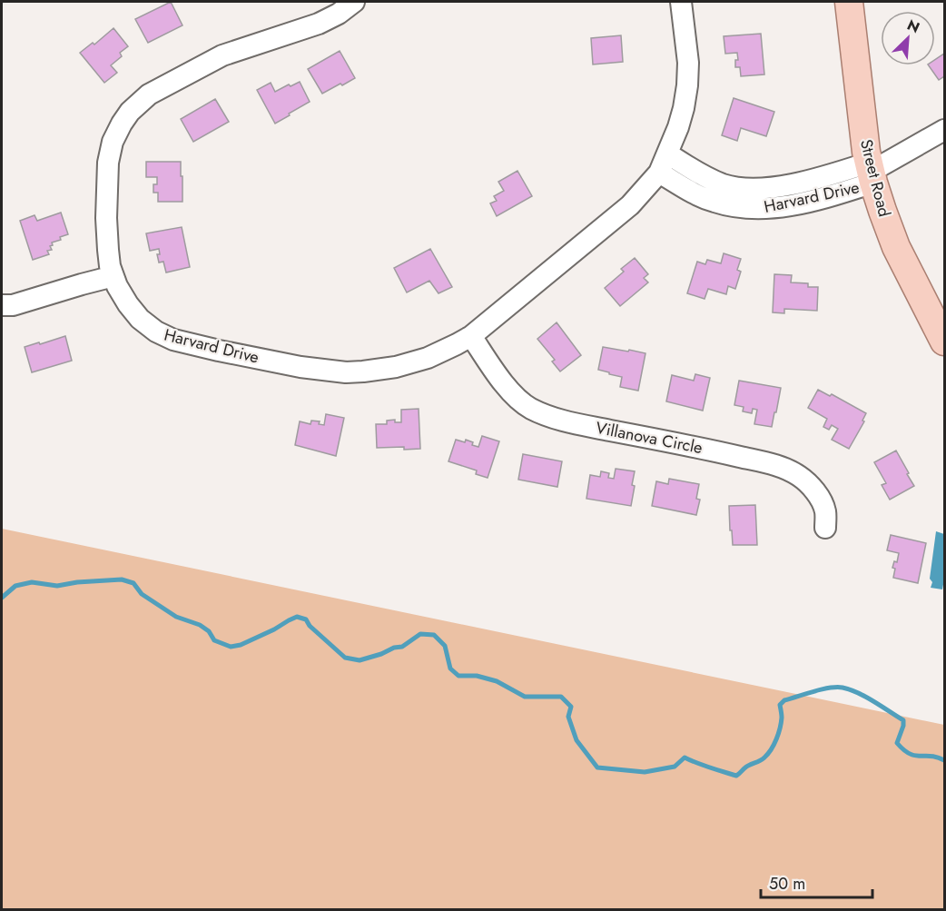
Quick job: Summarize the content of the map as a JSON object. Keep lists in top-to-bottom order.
{
  "streets": {
    "main road": ["Street Road"],
    "street": ["Harvard Drive", "Villanova Circle"]
  },
  "crossings": [
    ["Street Road", "Harvard Drive"],
    ["Harvard Drive", "Villanova Circle"]
  ],
  "scale_bar": "50 m",
  "north": "top right"
}
